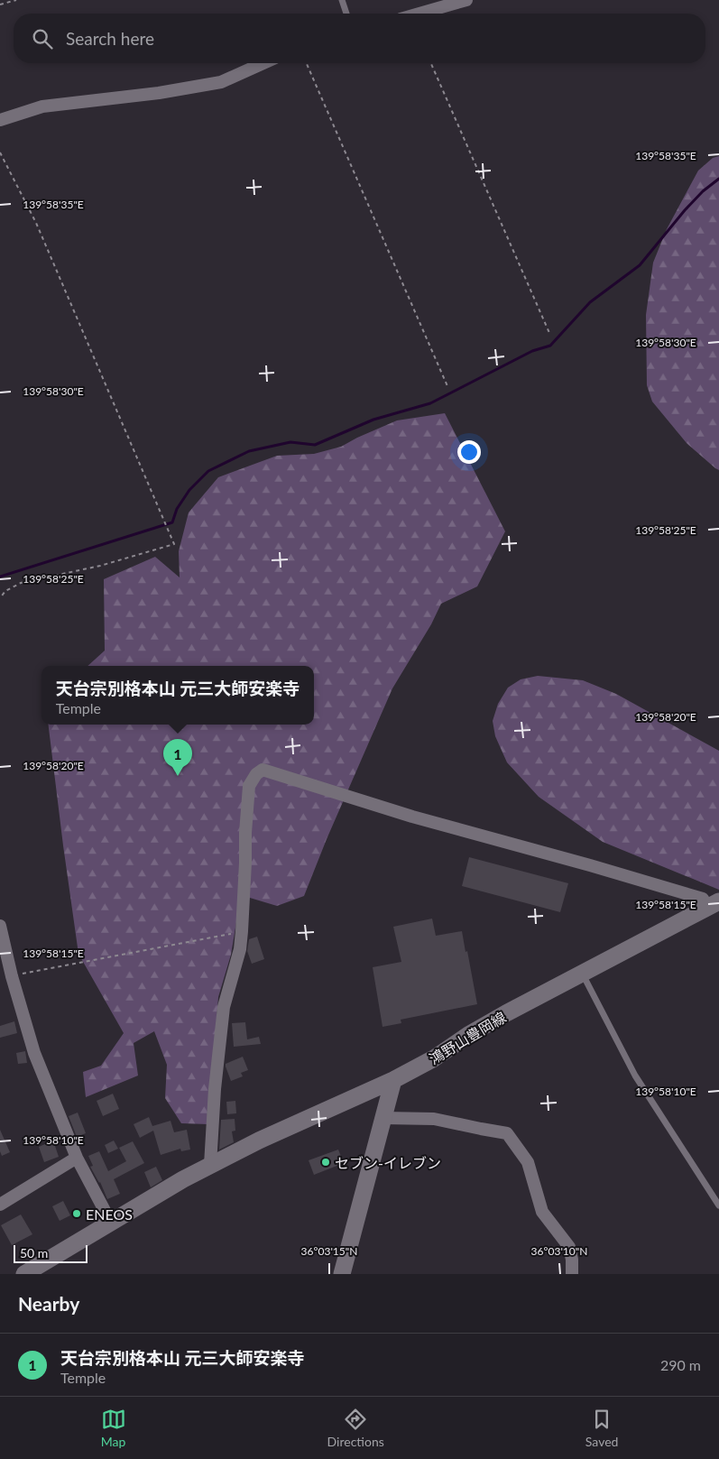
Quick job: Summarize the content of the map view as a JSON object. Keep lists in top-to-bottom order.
{
  "streets": {
    "main road": ["鴻野山豊岡線"]
  },
  "places": ["セブン-イレブン", "ENEOS"],
  "scale_bar": "50 m",
  "page": {
    "search": "Search here",
    "popup": ["天台宗別格本山 元三大師安楽寺", "Temple"],
    "pins": "1",
    "scale": "50 m",
    "heading": "Nearby",
    "list": [
      {
        "mark": "1",
        "name": "天台宗別格本山 元三大師安楽寺",
        "note": "Temple",
        "value": "290 m"
      }
    ],
    "nav": ["Map", "Directions", "Saved"]
  },
  "coordinates": [
    "139°58'35\"E",
    "139°58'30\"E",
    "139°58'25\"E",
    "139°58'20\"E",
    "139°58'15\"E",
    "139°58'10\"E",
    "36°03'15\"N",
    "36°03'10\"N"
  ]
}
